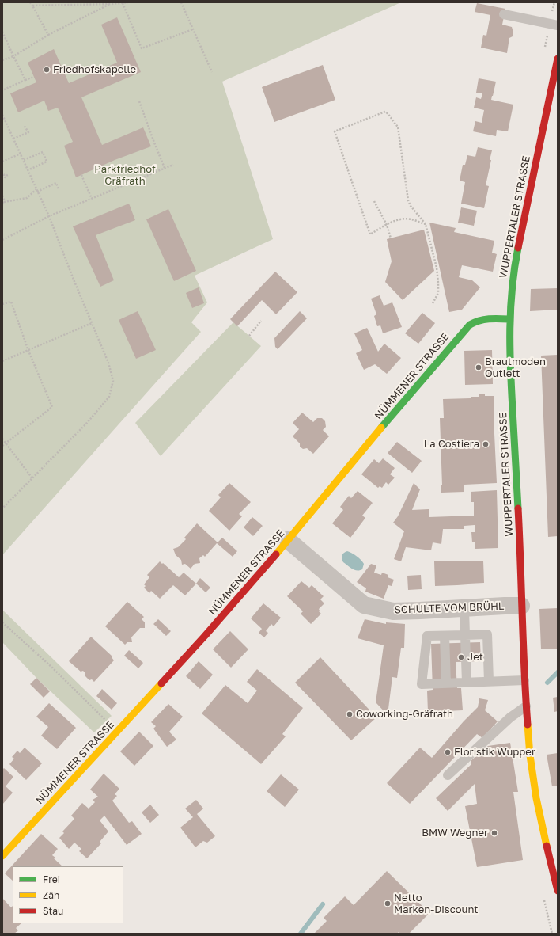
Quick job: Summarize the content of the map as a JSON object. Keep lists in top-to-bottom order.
{
  "streets": {
    "main road": ["WUPPERTALER STRASSE", "NÜMMENER STRASSE"],
    "street": ["SCHULTE VOM BRÜHL"]
  },
  "crossings": [
    ["WUPPERTALER STRASSE", "NÜMMENER STRASSE"],
    ["WUPPERTALER STRASSE", "SCHULTE VOM BRÜHL"],
    ["NÜMMENER STRASSE", "SCHULTE VOM BRÜHL"]
  ],
  "parks": ["Parkfriedhof Gräfrath"],
  "places": [
    "Friedhofskapelle",
    "Brautmoden Outlett",
    "La Costiera",
    "Jet",
    "Coworking-Gräfrath",
    "Floristik Wupper",
    "BMW Wegner",
    "Netto Marken-Discount"
  ],
  "legend": ["Frei", "Zäh", "Stau"]
}
